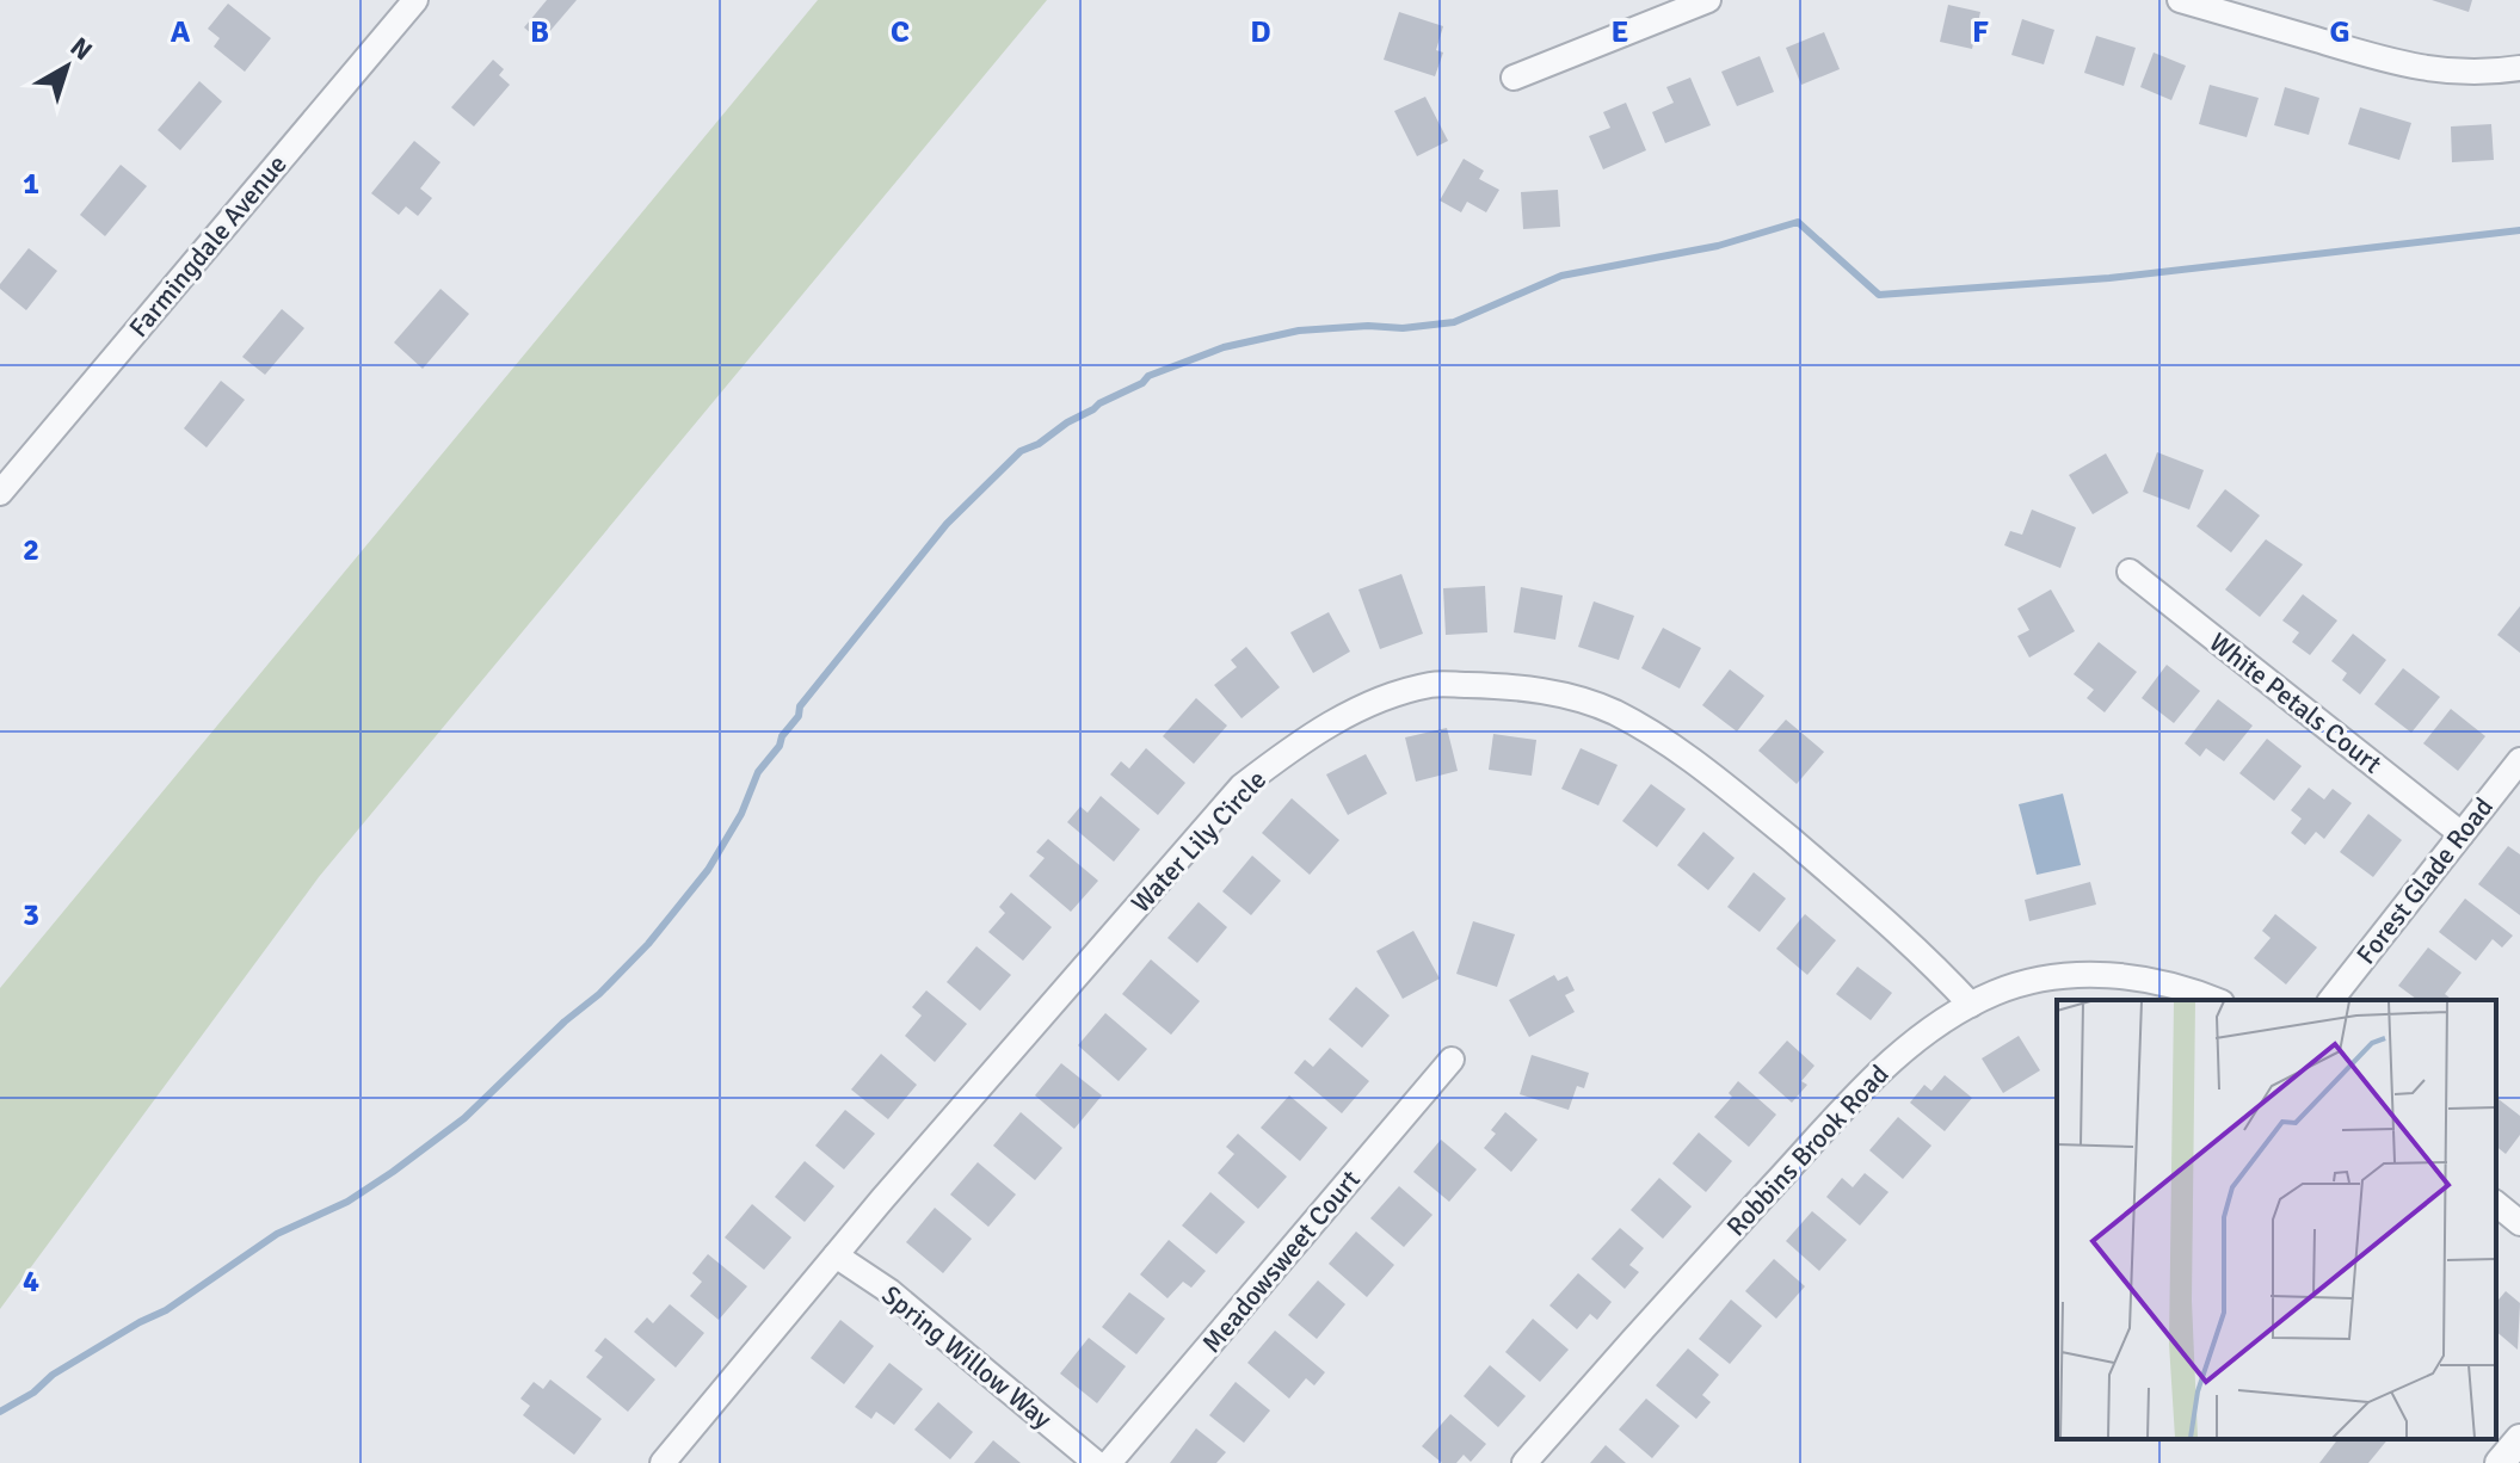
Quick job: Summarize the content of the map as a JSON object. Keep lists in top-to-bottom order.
{
  "streets": {
    "street": [
      "Farmingdale Avenue",
      "White Petals Court",
      "Water Lily Circle",
      "Forest Glade Road",
      "Robbins Brook Road",
      "Meadowsweet Court",
      "Spring Willow Way"
    ]
  },
  "crossings": [
    ["White Petals Court", "Forest Glade Road"],
    ["Water Lily Circle", "Robbins Brook Road"],
    ["Water Lily Circle", "Spring Willow Way"]
  ],
  "north": "top right",
  "grid": {
    "columns": [
      "A",
      "B",
      "C",
      "D",
      "E",
      "F",
      "G"
    ],
    "rows": [
      "1",
      "2",
      "3",
      "4"
    ]
  }
}
